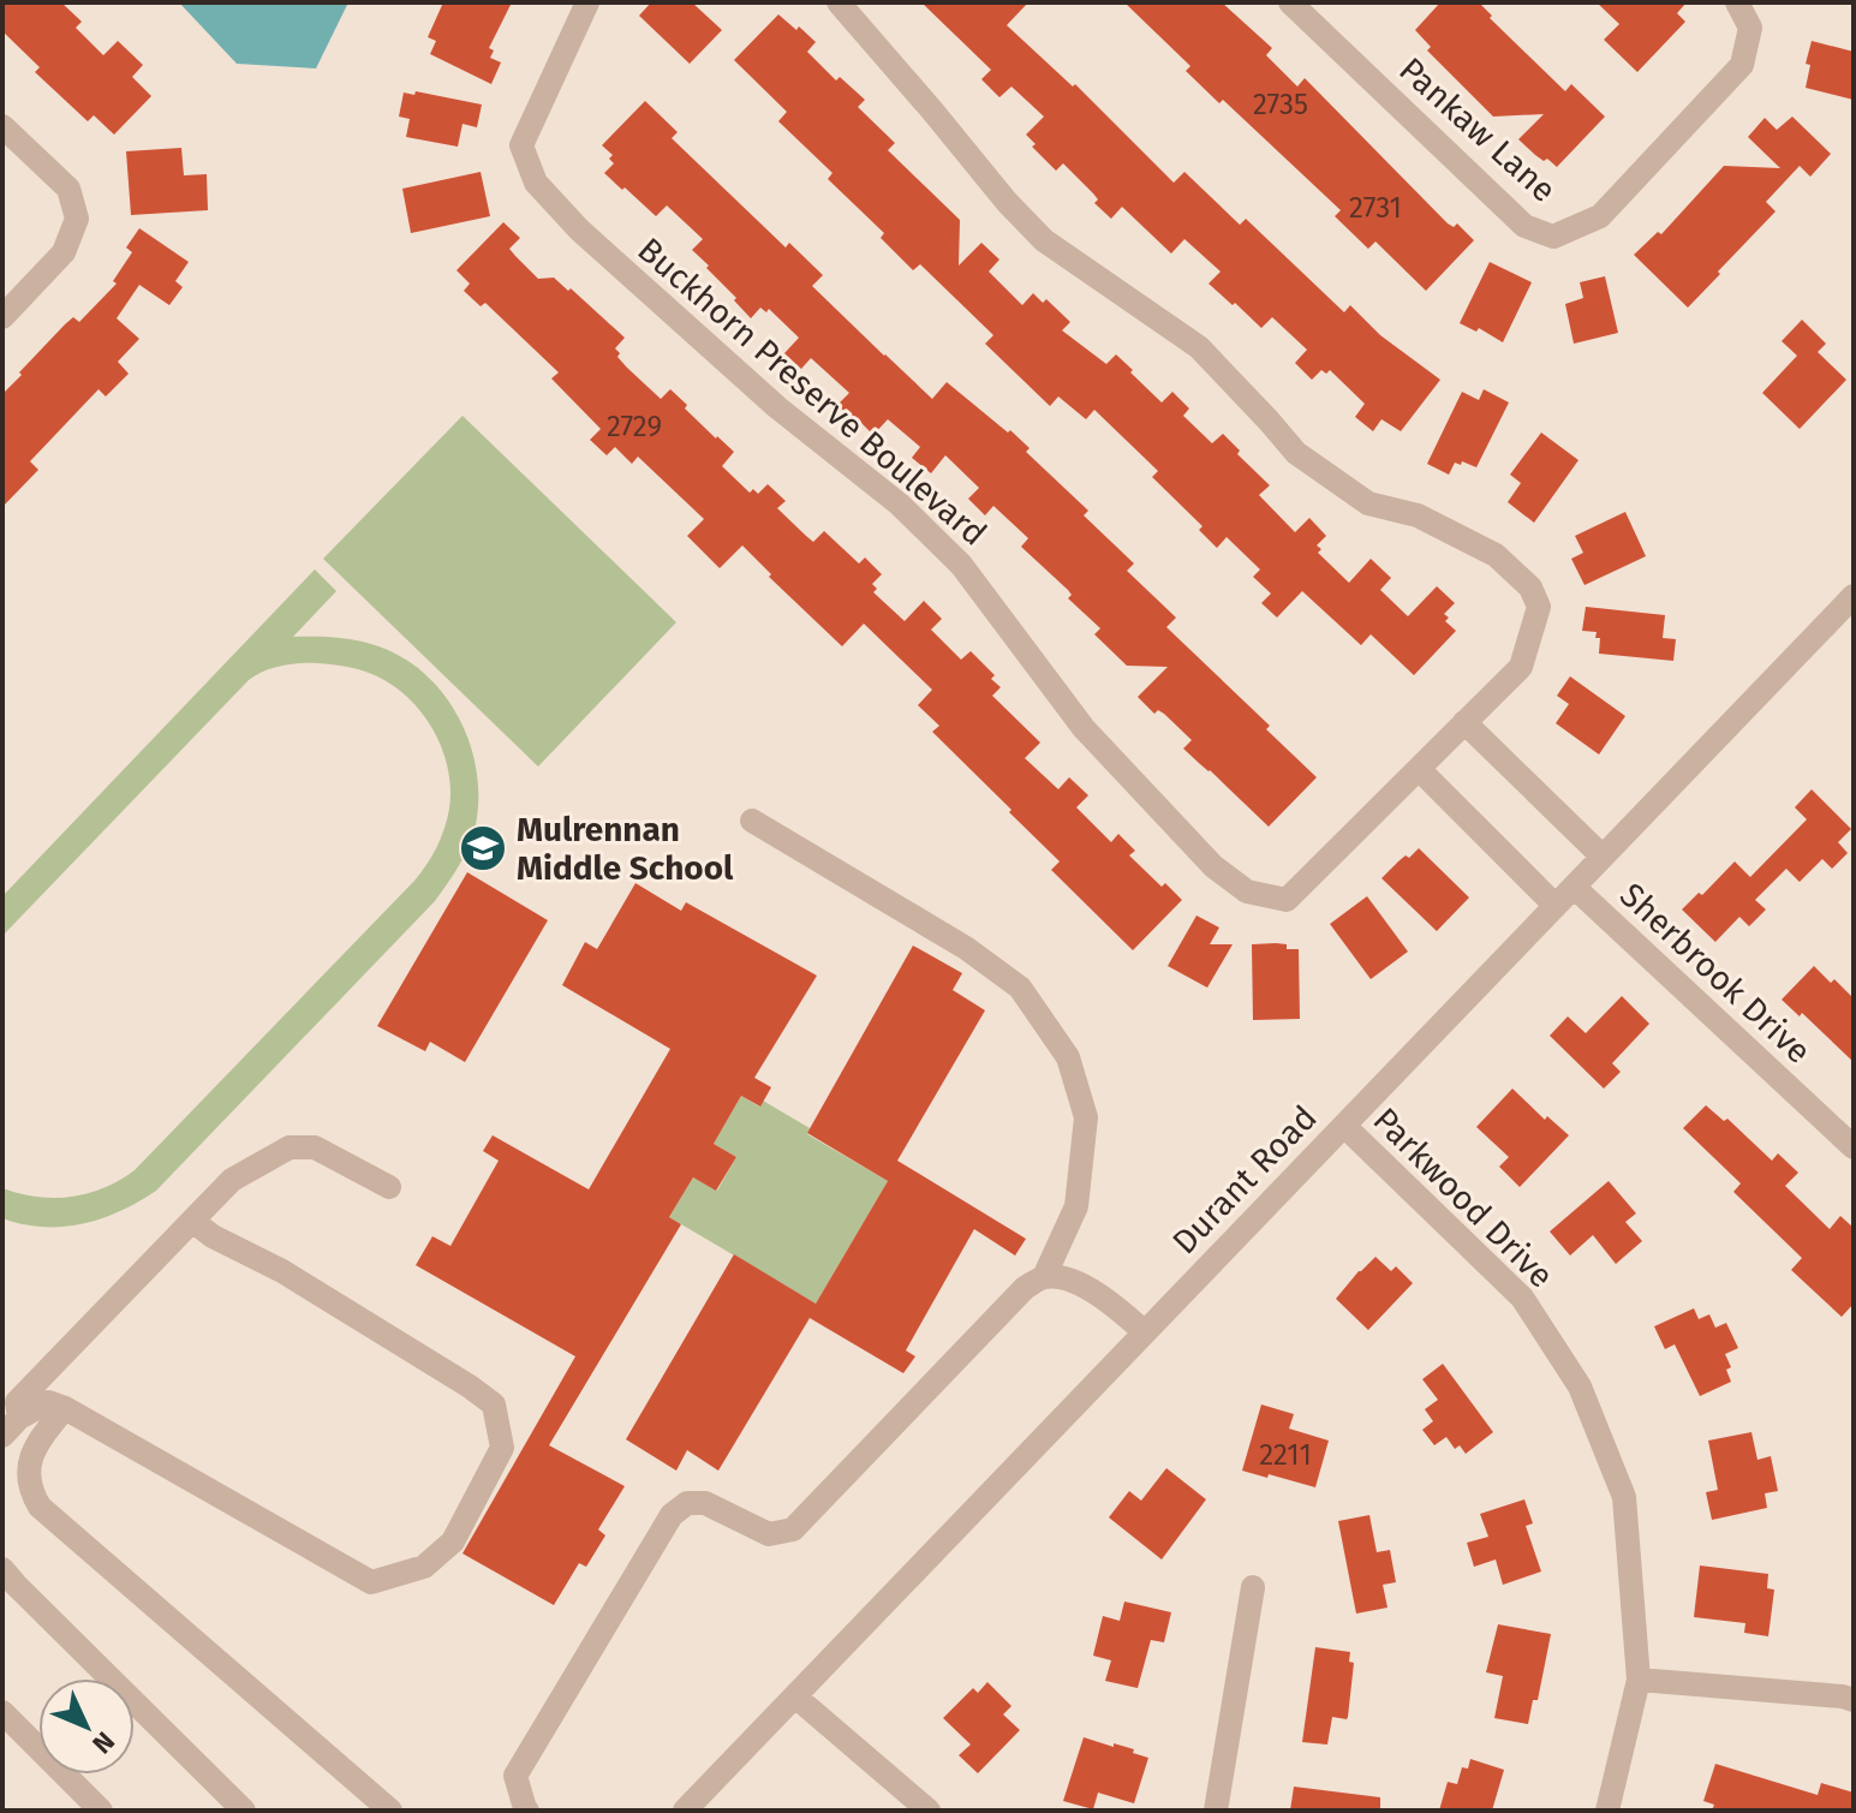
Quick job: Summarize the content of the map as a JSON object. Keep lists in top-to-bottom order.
{
  "streets": {
    "street": [
      "Pankaw Lane",
      "Buckhorn Preserve Boulevard",
      "Sherbrook Drive",
      "Durant Road",
      "Parkwood Drive"
    ]
  },
  "crossings": [
    ["Sherbrook Drive", "Durant Road"],
    ["Durant Road", "Parkwood Drive"]
  ],
  "places": {
    "school or university": ["Mulrennan Middle School"]
  },
  "house_numbers": [
    "2735",
    "2731",
    "2729",
    "2211"
  ],
  "north": "bottom right"
}
